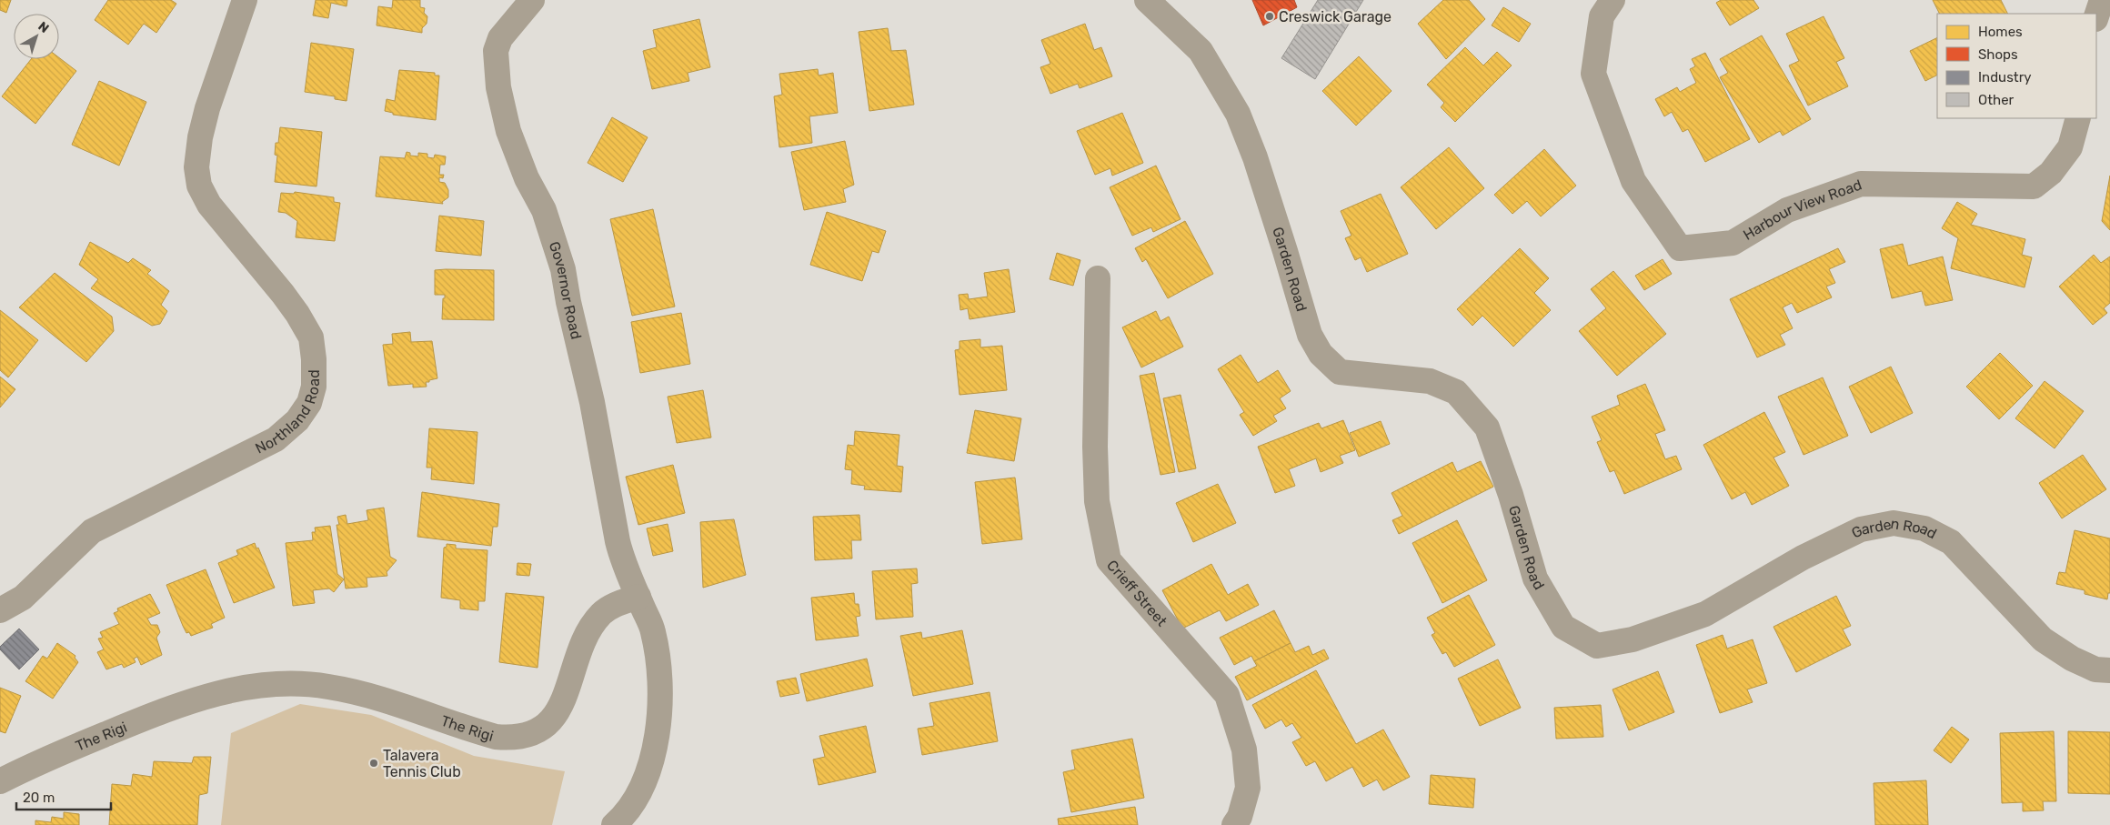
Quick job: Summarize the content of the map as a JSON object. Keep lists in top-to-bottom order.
{
  "streets": {
    "street": [
      "Harbour View Road",
      "Garden Road",
      "Governor Road",
      "Northland Road",
      "Crieff Street",
      "The Rigi"
    ]
  },
  "crossings": [
    ["Governor Road", "The Rigi"]
  ],
  "places": ["Creswick Garage", "Talavera Tennis Club"],
  "legend": [
    "Homes",
    "Shops",
    "Industry",
    "Other"
  ],
  "scale_bar": "20 m",
  "north": "top right"
}
